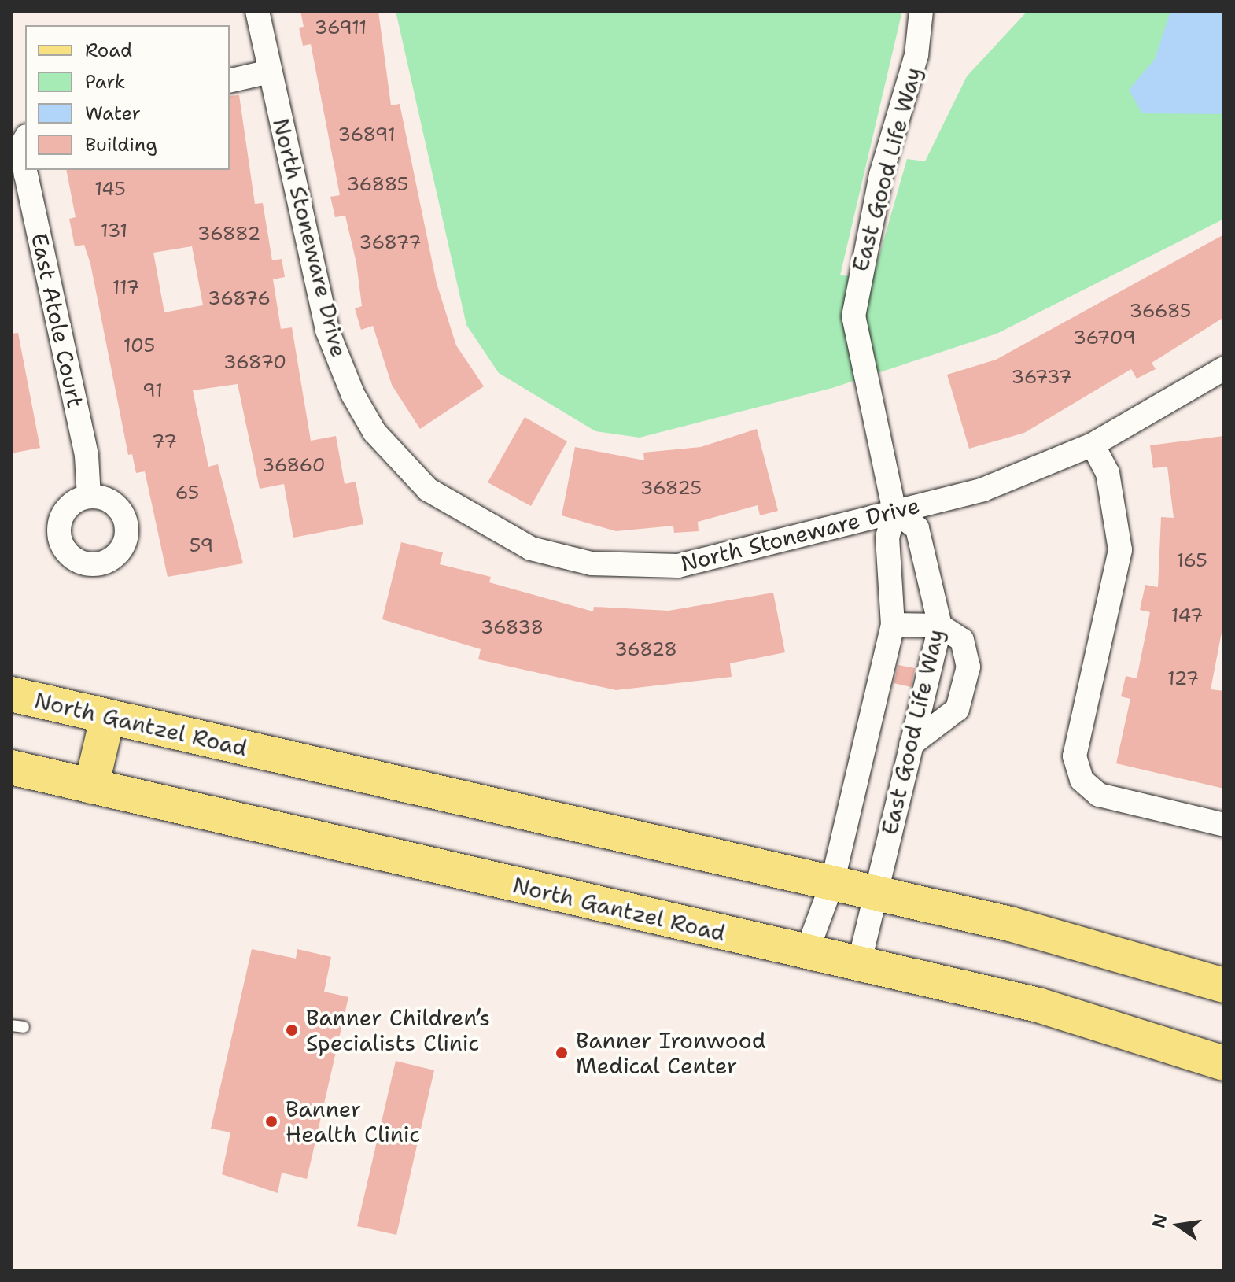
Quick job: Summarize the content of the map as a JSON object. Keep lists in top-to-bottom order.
{
  "streets": {
    "main road": ["North Gantzel Road"],
    "street": ["East Good Life Way", "North Stoneware Drive", "East Atole Court"]
  },
  "crossings": [
    ["East Good Life Way", "North Stoneware Drive"],
    ["East Good Life Way", "North Gantzel Road"]
  ],
  "places": ["Banner Children’s Specialists Clinic", "Banner Ironwood Medical Center", "Banner Health Clinic"],
  "house_numbers": [
    "36911",
    "36891",
    "36885",
    "145",
    "131",
    "36882",
    "36877",
    "117",
    "36876",
    "36685",
    "36709",
    "105",
    "36870",
    "36737",
    "91",
    "77",
    "36860",
    "36825",
    "65",
    "59",
    "165",
    "147",
    "36838",
    "36828",
    "127"
  ],
  "legend": [
    "Road",
    "Park",
    "Water",
    "Building"
  ],
  "north": "left"
}
